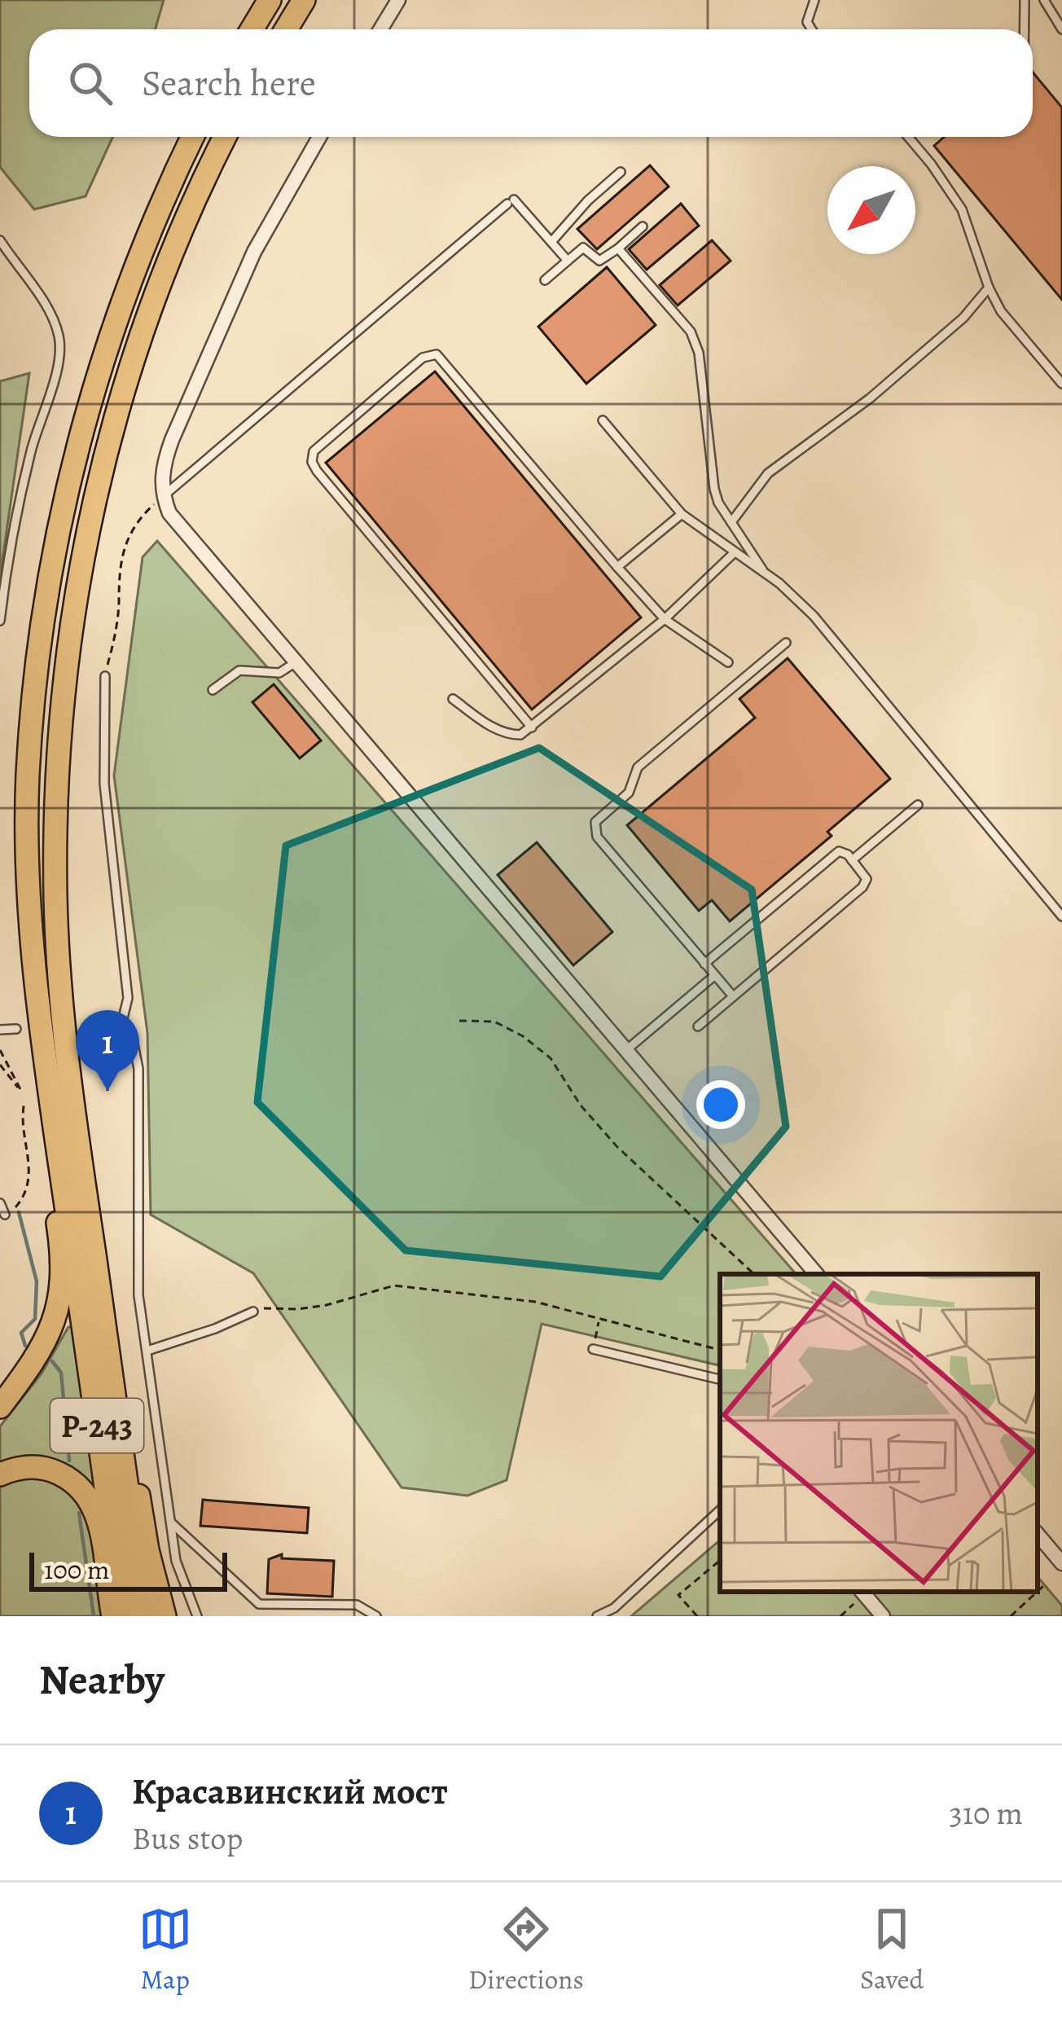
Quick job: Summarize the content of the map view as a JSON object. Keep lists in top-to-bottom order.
{
  "streets": {
    "main road": ["Р-243"]
  },
  "scale_bar": "100 m",
  "north": "bottom left",
  "page": {
    "search": "Search here",
    "pins": "1",
    "scale": "100 m",
    "heading": "Nearby",
    "list": [
      {
        "mark": "1",
        "name": "Красавинский мост",
        "note": "Bus stop",
        "value": "310 m"
      }
    ],
    "nav": ["Map", "Directions", "Saved"]
  }
}
